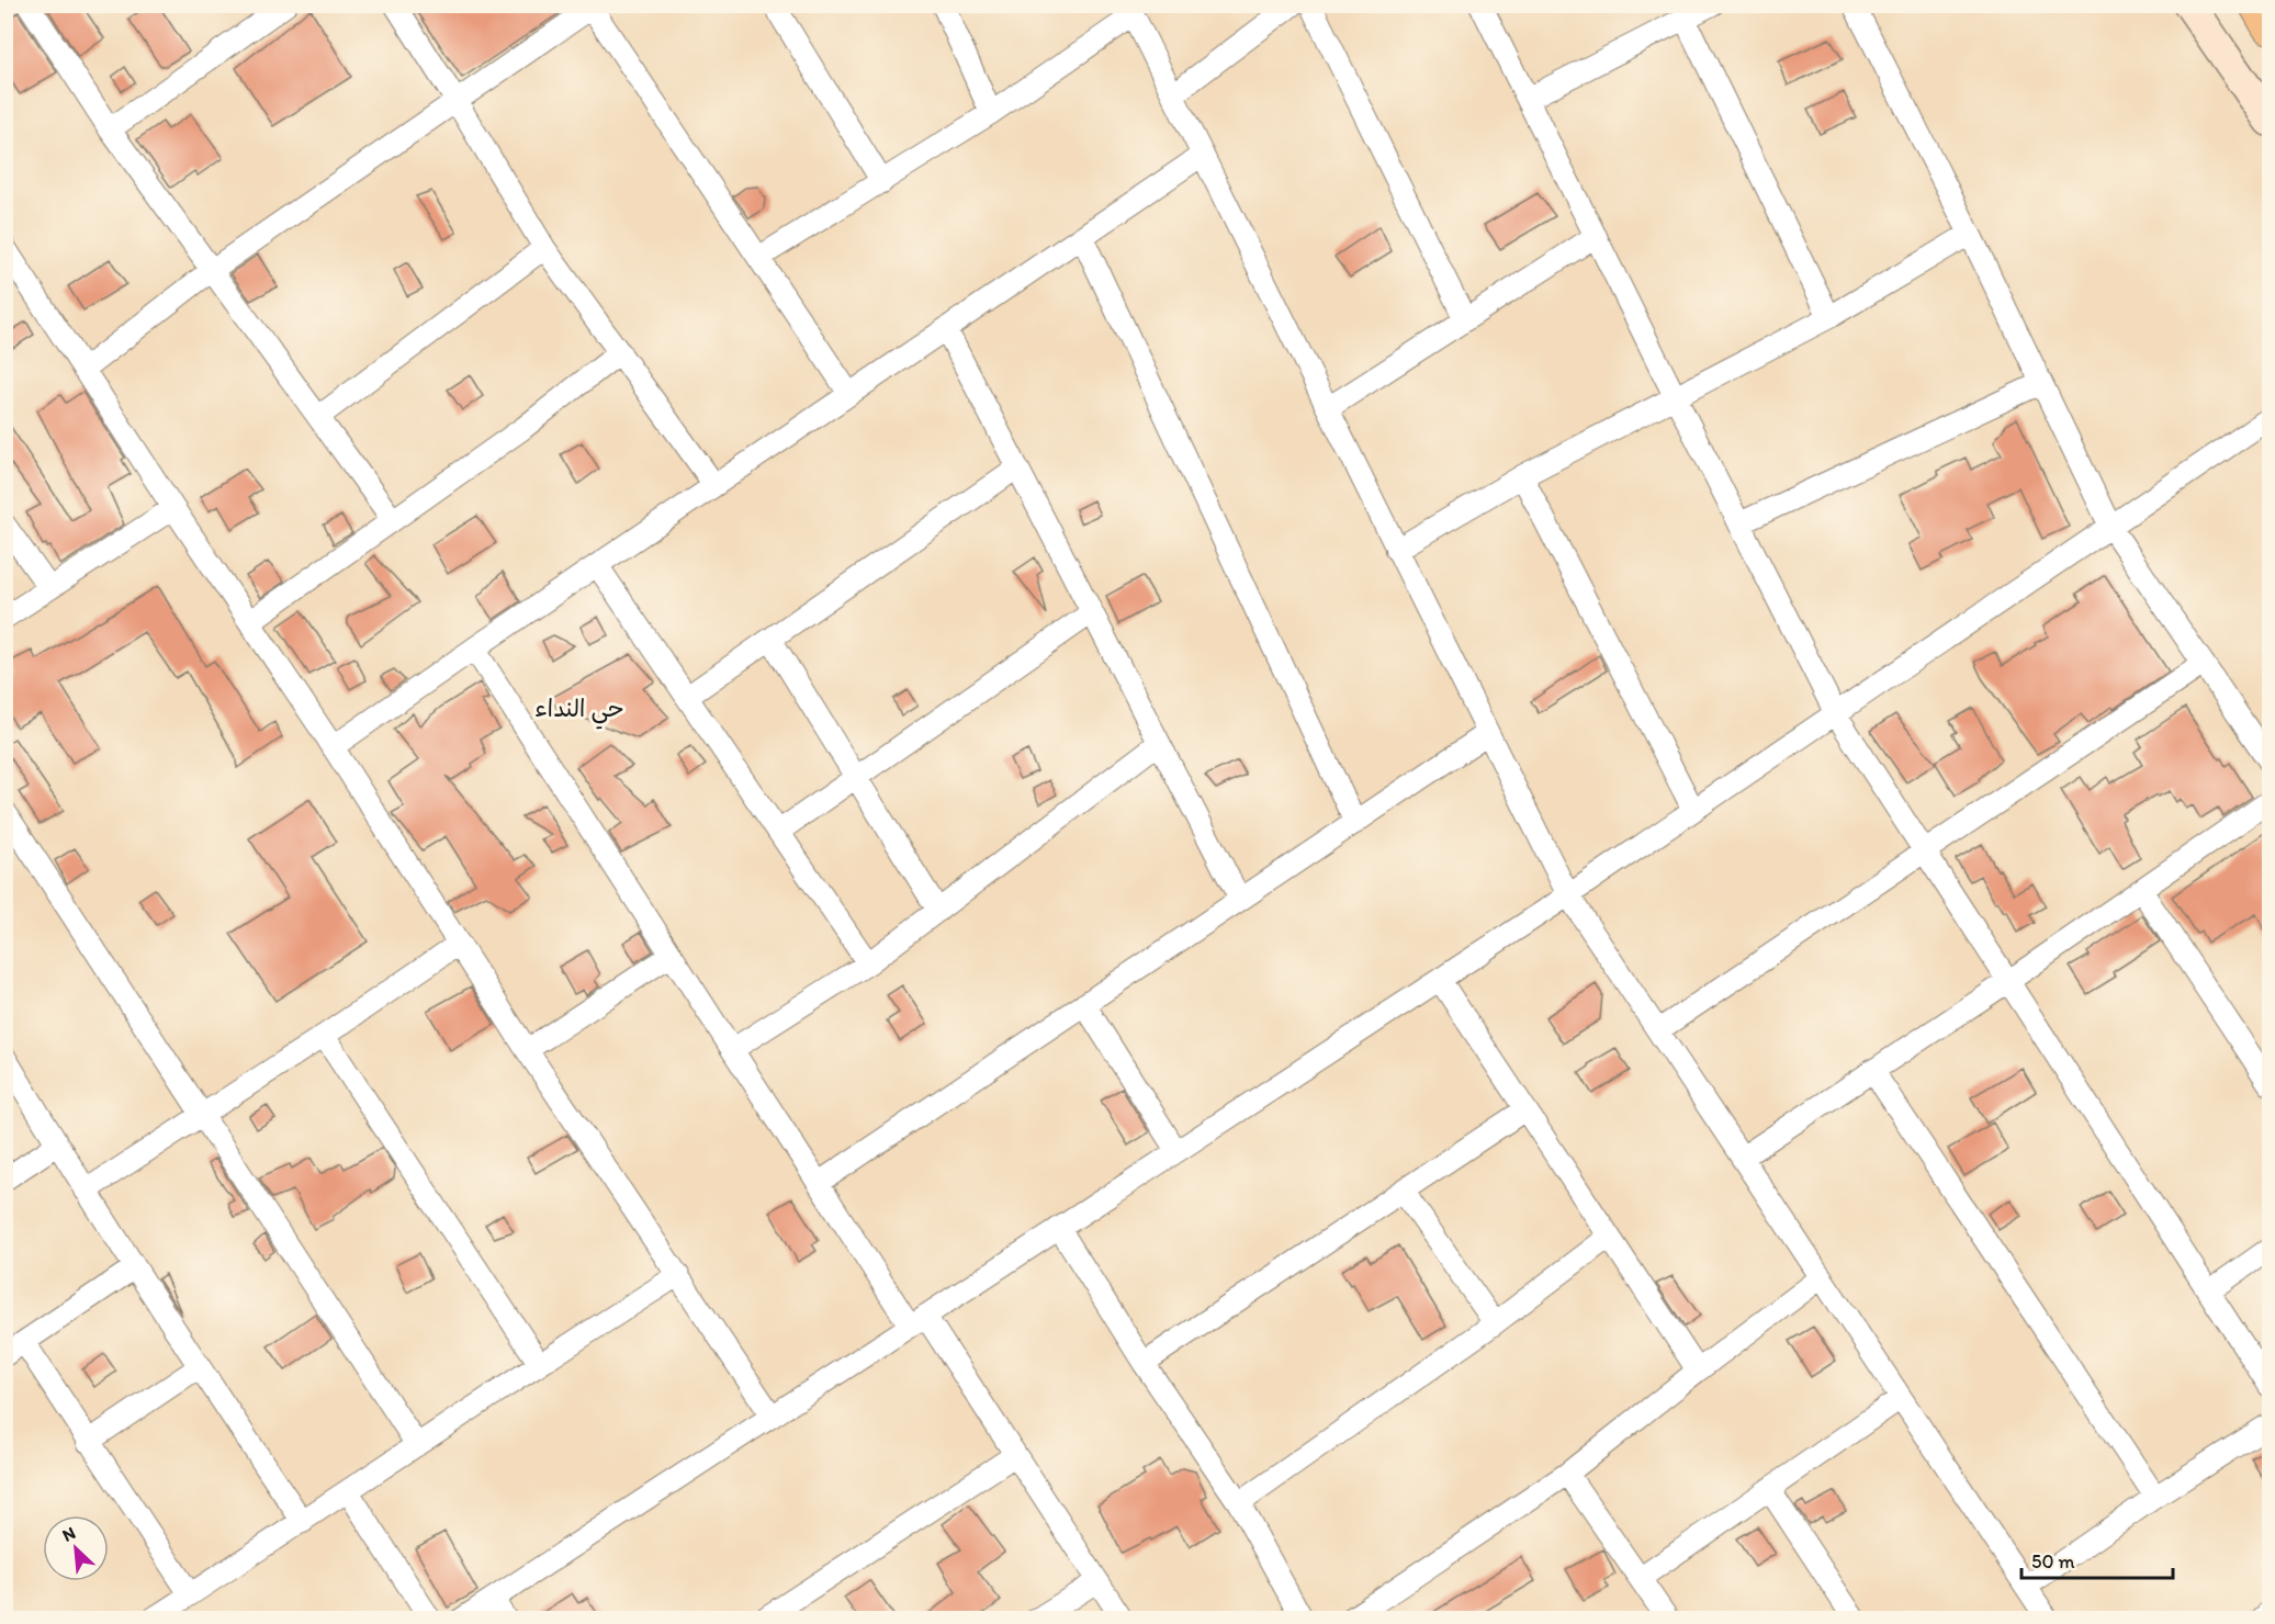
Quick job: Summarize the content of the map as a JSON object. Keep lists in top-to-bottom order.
{
  "districts": ["حي النداء"],
  "scale_bar": "50 m",
  "north": "top left"
}
